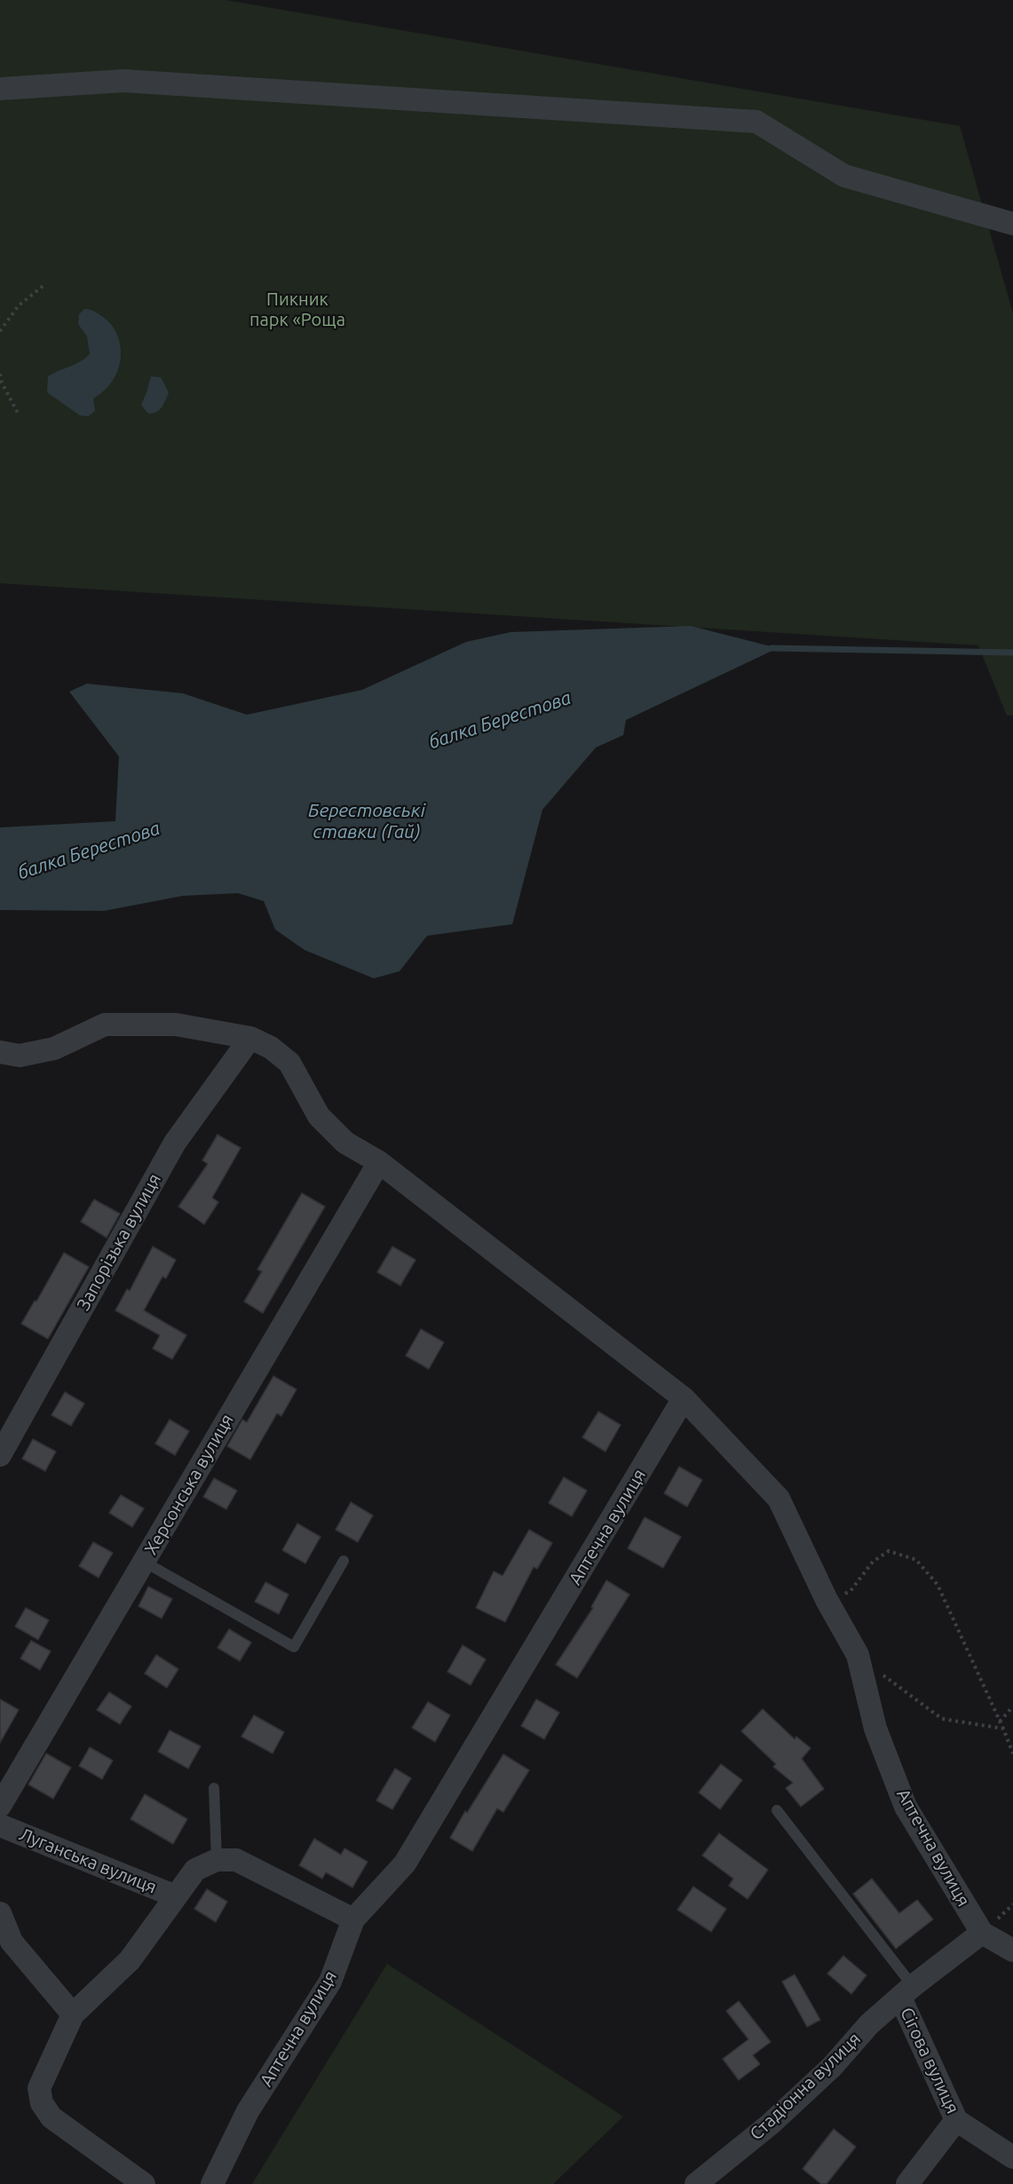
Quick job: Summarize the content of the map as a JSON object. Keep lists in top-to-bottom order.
{
  "streets": {
    "street": [
      "Запорізька вулиця",
      "Херсонська вулиця",
      "Аптечна вулиця",
      "Луганська вулиця",
      "Сігова вулиця",
      "Стадіонна вулиця"
    ]
  },
  "crossings": [
    ["Аптечна вулиця", "Стадіонна вулиця"],
    ["Сігова вулиця", "Стадіонна вулиця"]
  ],
  "water": ["балка Берестова", "Берестовські ставки (Гай)"],
  "parks": ["Пикник парк «Роща"]
}
